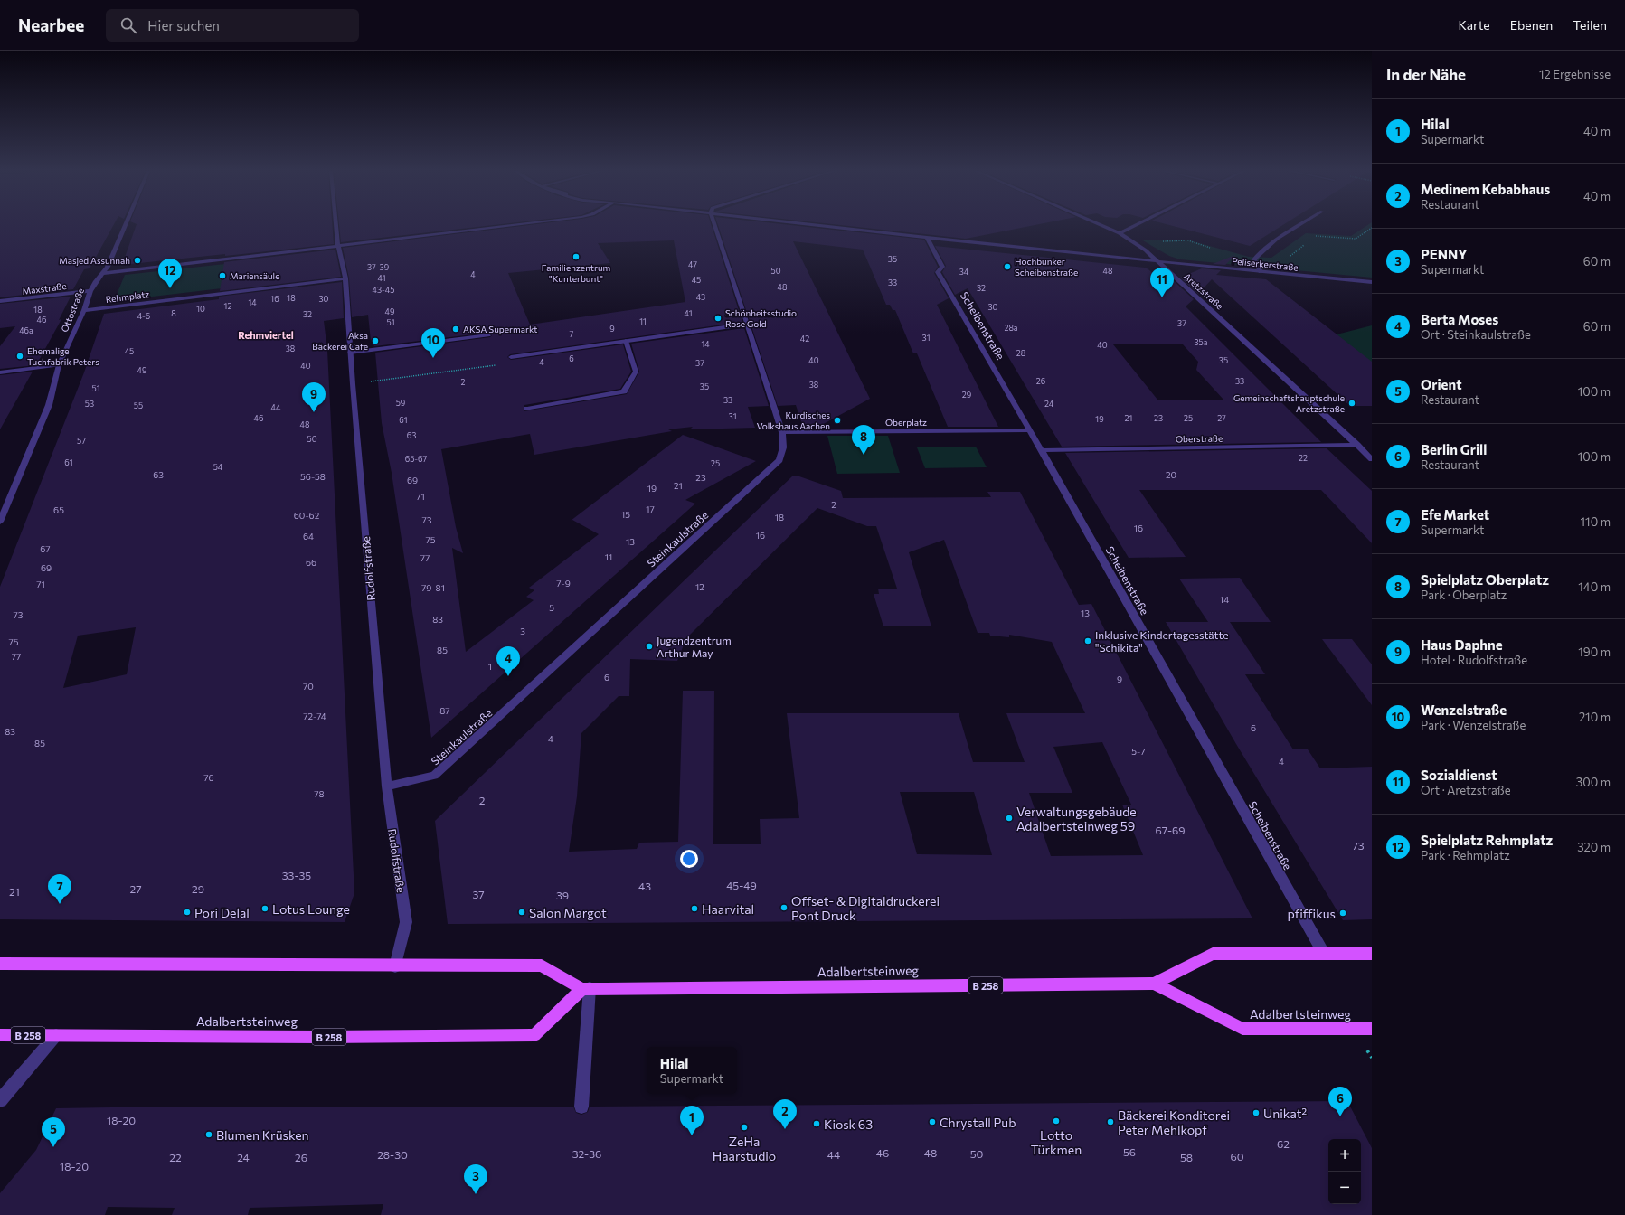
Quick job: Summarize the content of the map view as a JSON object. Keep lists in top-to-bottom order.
{
  "streets": {
    "main road": ["Adalbertsteinweg", "B 258"],
    "street": [
      "Peliserkerstraße",
      "Maxstraße",
      "Aretzstraße",
      "Rehmplatz",
      "Ottostraße",
      "Scheibenstraße",
      "Oberplatz",
      "Oberstraße",
      "Steinkaulstraße",
      "Rudolfstraße"
    ]
  },
  "crossings": [
    ["Peliserkerstraße", "Aretzstraße"],
    ["Peliserkerstraße", "Scheibenstraße"],
    ["Maxstraße", "Ottostraße"],
    ["Aretzstraße", "Oberstraße"],
    ["Rehmplatz", "Ottostraße"],
    ["Rehmplatz", "Rudolfstraße"],
    ["Scheibenstraße", "Oberplatz"],
    ["Scheibenstraße", "Oberstraße"],
    ["Scheibenstraße", "Adalbertsteinweg"],
    ["Oberplatz", "Steinkaulstraße"],
    ["Steinkaulstraße", "Rudolfstraße"]
  ],
  "districts": ["Rehmviertel"],
  "places": [
    "Familienzentrum \"Kunterbunt\"",
    "Masjed Assunnah",
    "Hochbunker Scheibenstraße",
    "Mariensäule",
    "Schönheitsstudio Rose Gold",
    "AKSA Supermarkt",
    "Aksa Bäckerei Cafe",
    "Ehemalige Tuchfabrik Peters",
    "Gemeinschaftshauptschule Aretzstraße",
    "Kurdisches Volkshaus Aachen",
    "Inklusive Kindertagesstätte \"Schikita\"",
    "Jugendzentrum Arthur May",
    "Verwaltungsgebäude Adalbertsteinweg 59",
    "Offset- & Digitaldruckerei Pont Druck",
    "Lotus Lounge",
    "Haarvital",
    "Pori Delal",
    "Salon Margot",
    "pfiffikus",
    "Unikat²",
    "Lotto Türkmen",
    "Chrystall Pub",
    "Bäckerei Konditorei Peter Mehlkopf",
    "Kiosk 63",
    "ZeHa Haarstudio",
    "Blumen Krüsken"
  ],
  "house_numbers": [
    "35",
    "47",
    "37-39",
    "50",
    "48",
    "34",
    "4",
    "41",
    "45",
    "33",
    "48",
    "32",
    "43-45",
    "43",
    "18",
    "16",
    "30",
    "14",
    "12",
    "30",
    "10",
    "18",
    "49",
    "8",
    "41",
    "32",
    "4-6",
    "46",
    "11",
    "51",
    "37",
    "28a",
    "9",
    "46a",
    "7",
    "31",
    "42",
    "35a",
    "14",
    "40",
    "38",
    "45",
    "28",
    "6",
    "40",
    "35",
    "4",
    "37",
    "40",
    "49",
    "26",
    "33",
    "2",
    "38",
    "35",
    "51",
    "29",
    "33",
    "59",
    "53",
    "24",
    "55",
    "44",
    "31",
    "46",
    "21",
    "23",
    "25",
    "27",
    "19",
    "61",
    "48",
    "63",
    "50",
    "57",
    "22",
    "65-67",
    "61",
    "25",
    "54",
    "63",
    "20",
    "56-58",
    "23",
    "69",
    "21",
    "19",
    "71",
    "2",
    "17",
    "65",
    "15",
    "60-62",
    "18",
    "73",
    "16",
    "16",
    "64",
    "75",
    "13",
    "67",
    "11",
    "77",
    "66",
    "69",
    "7-9",
    "71",
    "12",
    "79-81",
    "14",
    "5",
    "13",
    "73",
    "83",
    "3",
    "75",
    "85",
    "77",
    "1",
    "6",
    "9",
    "70",
    "87",
    "72-74",
    "6",
    "83",
    "4",
    "85",
    "5-7",
    "4",
    "76",
    "78",
    "2",
    "67-69",
    "73",
    "33-35",
    "45-49",
    "43",
    "27",
    "29",
    "21",
    "37",
    "39",
    "18-20",
    "62",
    "56",
    "46",
    "48",
    "32-36",
    "50",
    "28-30",
    "44",
    "60",
    "22",
    "24",
    "26",
    "58",
    "18-20"
  ],
  "page": {
    "header": "Nearbee",
    "search": "Hier suchen",
    "nav": ["Karte", "Ebenen", "Teilen"],
    "heading": ["In der Nähe", "12 Ergebnisse"],
    "list": [
      {
        "mark": "1",
        "name": "Hilal",
        "note": "Supermarkt",
        "value": "40 m"
      },
      {
        "mark": "2",
        "name": "Medinem Kebabhaus",
        "note": "Restaurant",
        "value": "40 m"
      },
      {
        "mark": "3",
        "name": "PENNY",
        "note": "Supermarkt",
        "value": "60 m"
      },
      {
        "mark": "4",
        "name": "Berta Moses",
        "note": "Ort · Steinkaulstraße",
        "value": "60 m"
      },
      {
        "mark": "5",
        "name": "Orient",
        "note": "Restaurant",
        "value": "100 m"
      },
      {
        "mark": "6",
        "name": "Berlin Grill",
        "note": "Restaurant",
        "value": "100 m"
      },
      {
        "mark": "7",
        "name": "Efe Market",
        "note": "Supermarkt",
        "value": "110 m"
      },
      {
        "mark": "8",
        "name": "Spielplatz Oberplatz",
        "note": "Park · Oberplatz",
        "value": "140 m"
      },
      {
        "mark": "9",
        "name": "Haus Daphne",
        "note": "Hotel · Rudolfstraße",
        "value": "190 m"
      },
      {
        "mark": "10",
        "name": "Wenzelstraße",
        "note": "Park · Wenzelstraße",
        "value": "210 m"
      },
      {
        "mark": "11",
        "name": "Sozialdienst",
        "note": "Ort · Aretzstraße",
        "value": "300 m"
      },
      {
        "mark": "12",
        "name": "Spielplatz Rehmplatz",
        "note": "Park · Rehmplatz",
        "value": "320 m"
      }
    ],
    "pins": [
      "12",
      "11",
      "10",
      "9",
      "8",
      "4",
      "7",
      "6",
      "2",
      "1",
      "5",
      "3"
    ],
    "popup": ["Hilal", "Supermarkt"],
    "map_buttons": ["+", "−"]
  }
}
